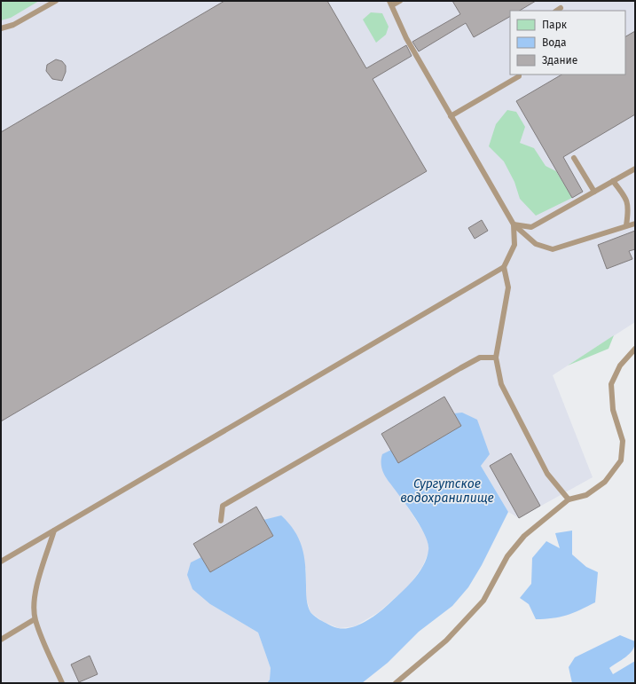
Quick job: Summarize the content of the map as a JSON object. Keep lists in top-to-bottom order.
{
  "water": ["Сургутское водохранилище"],
  "legend": ["Парк", "Вода", "Здание"]
}
